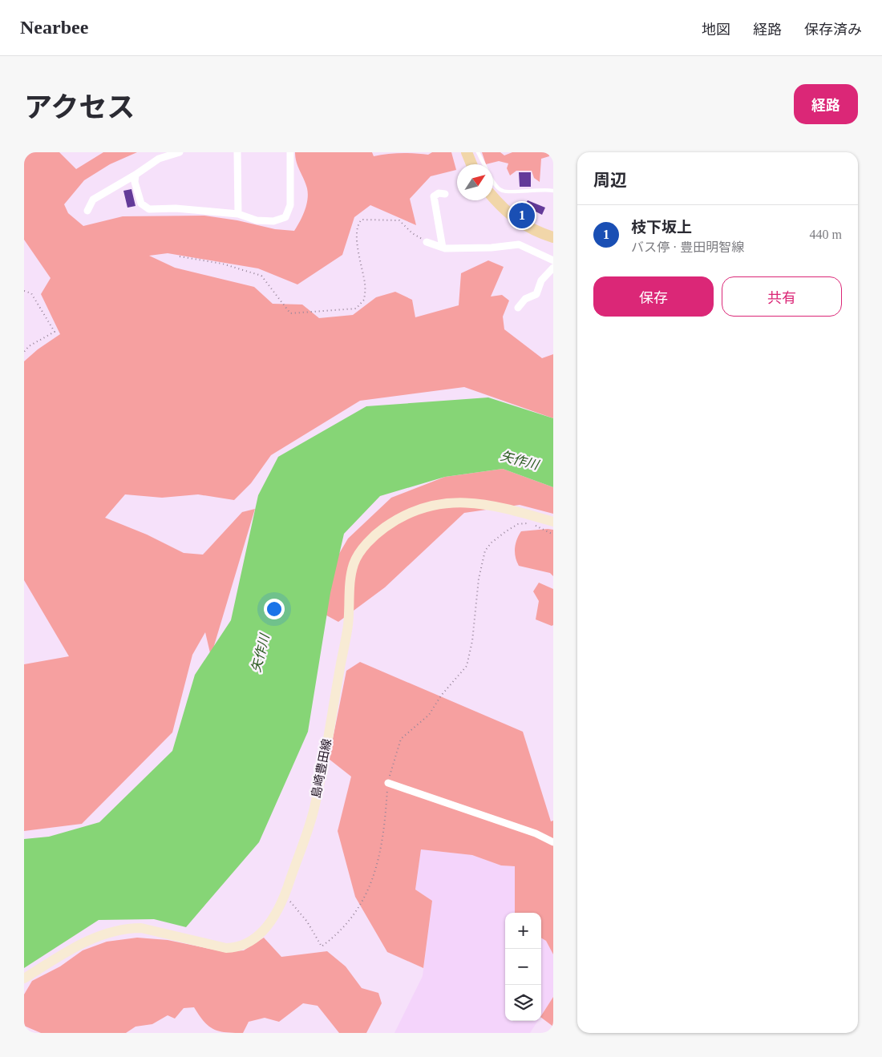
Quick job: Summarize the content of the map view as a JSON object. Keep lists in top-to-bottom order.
{
  "streets": {
    "main road": ["島崎豊田線"]
  },
  "water": ["矢作川"],
  "north": "top right",
  "page": {
    "header": "Nearbee",
    "nav": ["地図", "経路", "保存済み"],
    "title": "アクセス",
    "buttons": [
      "経路",
      ["保存", "共有"]
    ],
    "heading": "周辺",
    "pins": "1",
    "list": [
      {
        "mark": "1",
        "name": "枝下坂上",
        "note": "バス停 · 豊田明智線",
        "value": "440 m"
      }
    ],
    "map_buttons": ["+", "−"]
  }
}
